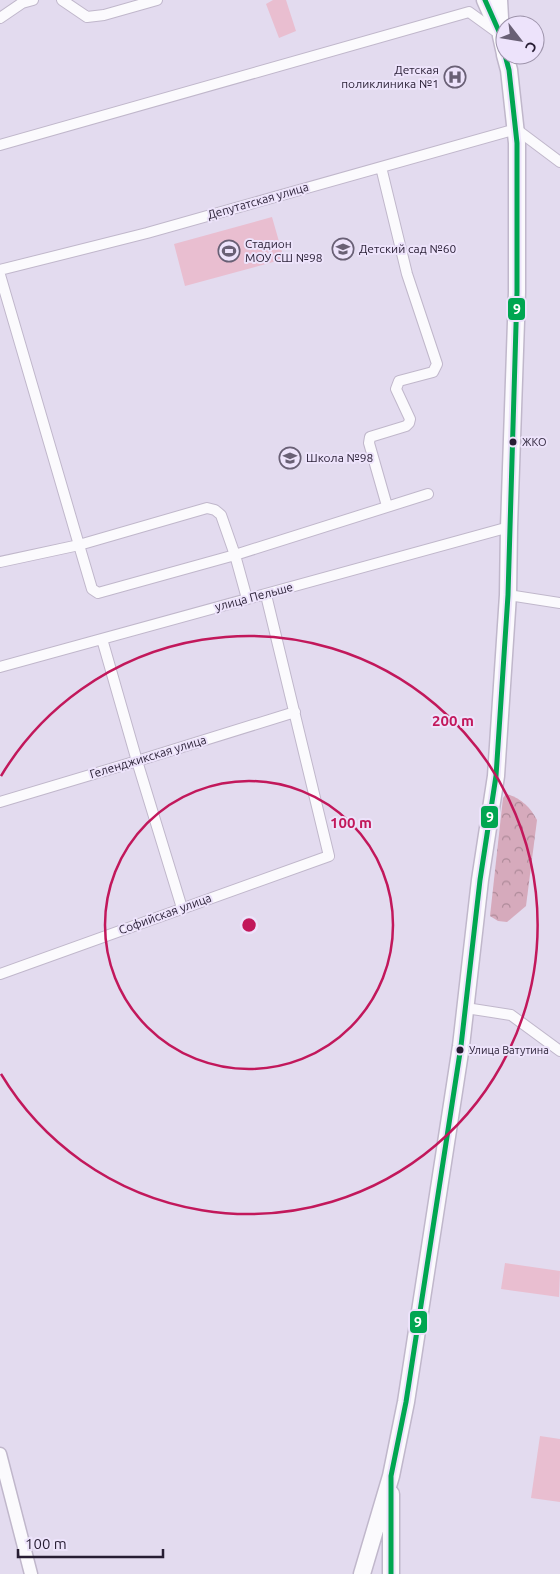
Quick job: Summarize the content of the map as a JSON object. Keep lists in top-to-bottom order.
{
  "streets": {
    "street": [
      "Депутатская улица",
      "улица Пельше",
      "Геленджикская улица",
      "Софийская улица"
    ]
  },
  "crossings": [
    ["Геленджикская улица", "Софийская улица"]
  ],
  "places": {
    "hospital": ["Детская поликлиника №1"],
    "school or university": ["Детский сад №60", "Школа №98"],
    "sports": ["Стадион МОУ СШ №98"],
    "other": ["ЖКО", "Улица Ватутина"]
  },
  "lines": ["transit line 9"],
  "scale_bar": "100 m",
  "north": "bottom right",
  "rings": ["200 m", "100 m"]
}
